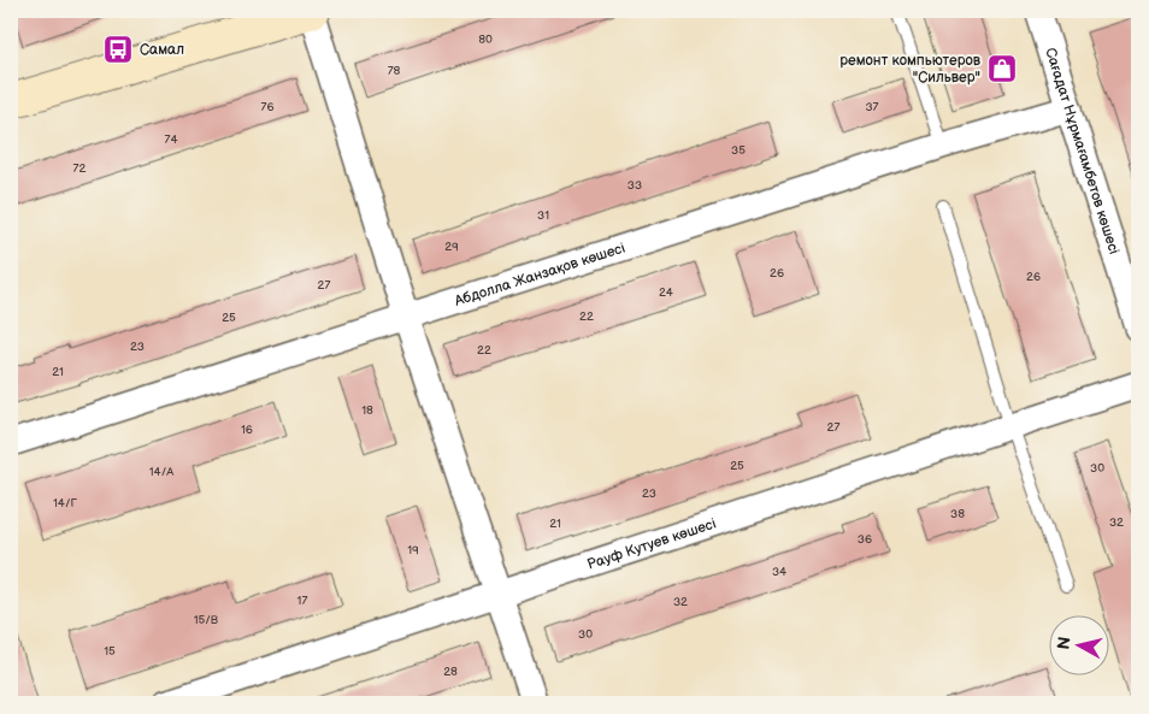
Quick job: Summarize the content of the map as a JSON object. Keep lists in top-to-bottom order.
{
  "streets": {
    "street": ["Сағадат Нұрмағамбетов көшесі", "Абдолла Жанзақов көшесі", "Рауф Кутуев көшесі"]
  },
  "crossings": [
    ["Сағадат Нұрмағамбетов көшесі", "Абдолла Жанзақов көшесі"]
  ],
  "places": {
    "bus stop": ["Самал"],
    "shop": ["ремонт компьютеров \"Сильвер\""]
  },
  "house_numbers": [
    "80",
    "78",
    "76",
    "37",
    "74",
    "35",
    "72",
    "33",
    "31",
    "29",
    "26",
    "26",
    "27",
    "24",
    "22",
    "25",
    "23",
    "22",
    "21",
    "18",
    "27",
    "16",
    "25",
    "30",
    "14/А",
    "23",
    "14/Г",
    "38",
    "32",
    "21",
    "36",
    "19",
    "34",
    "17",
    "32",
    "15/В",
    "30",
    "15",
    "28"
  ],
  "north": "left"
}
